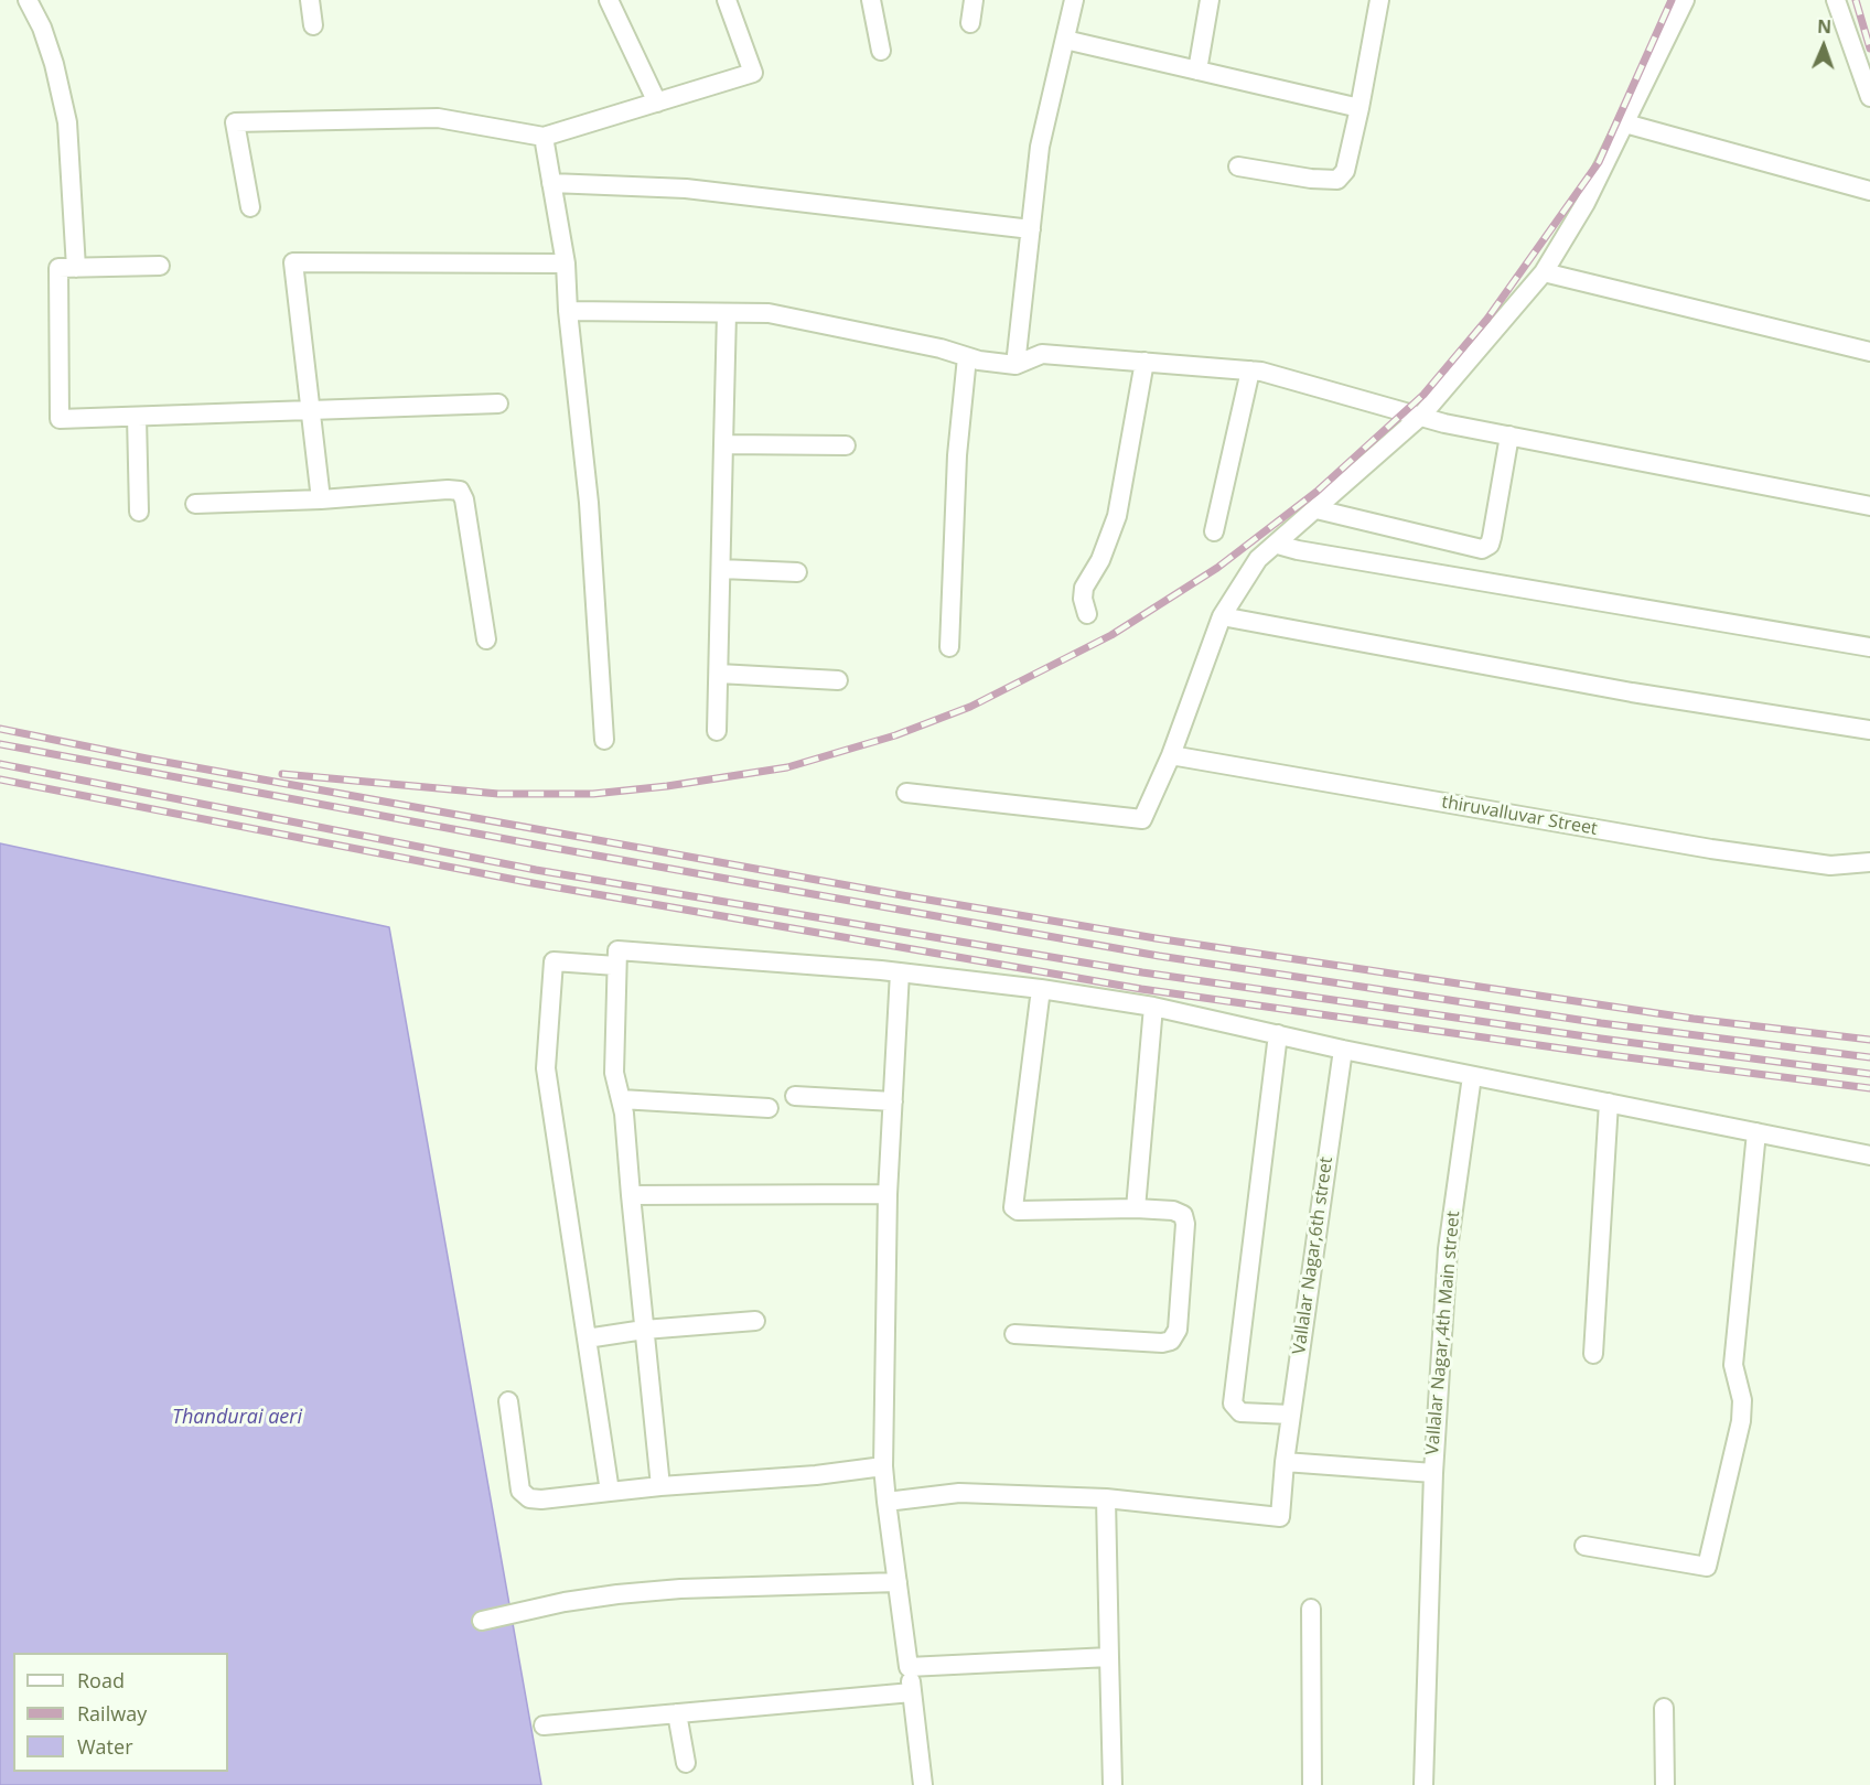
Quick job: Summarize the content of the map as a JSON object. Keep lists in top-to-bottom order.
{
  "streets": {
    "street": ["thiruvalluvar Street", "Vallalar Nagar,6th street", "Vallalar Nagar,4th Main street"]
  },
  "crossings": [
    ["Vallalar Nagar,6th street", "Vallalar Nagar,4th Main street"]
  ],
  "water": ["Thandurai aeri"],
  "legend": ["Road", "Railway", "Water"],
  "north": "top"
}
